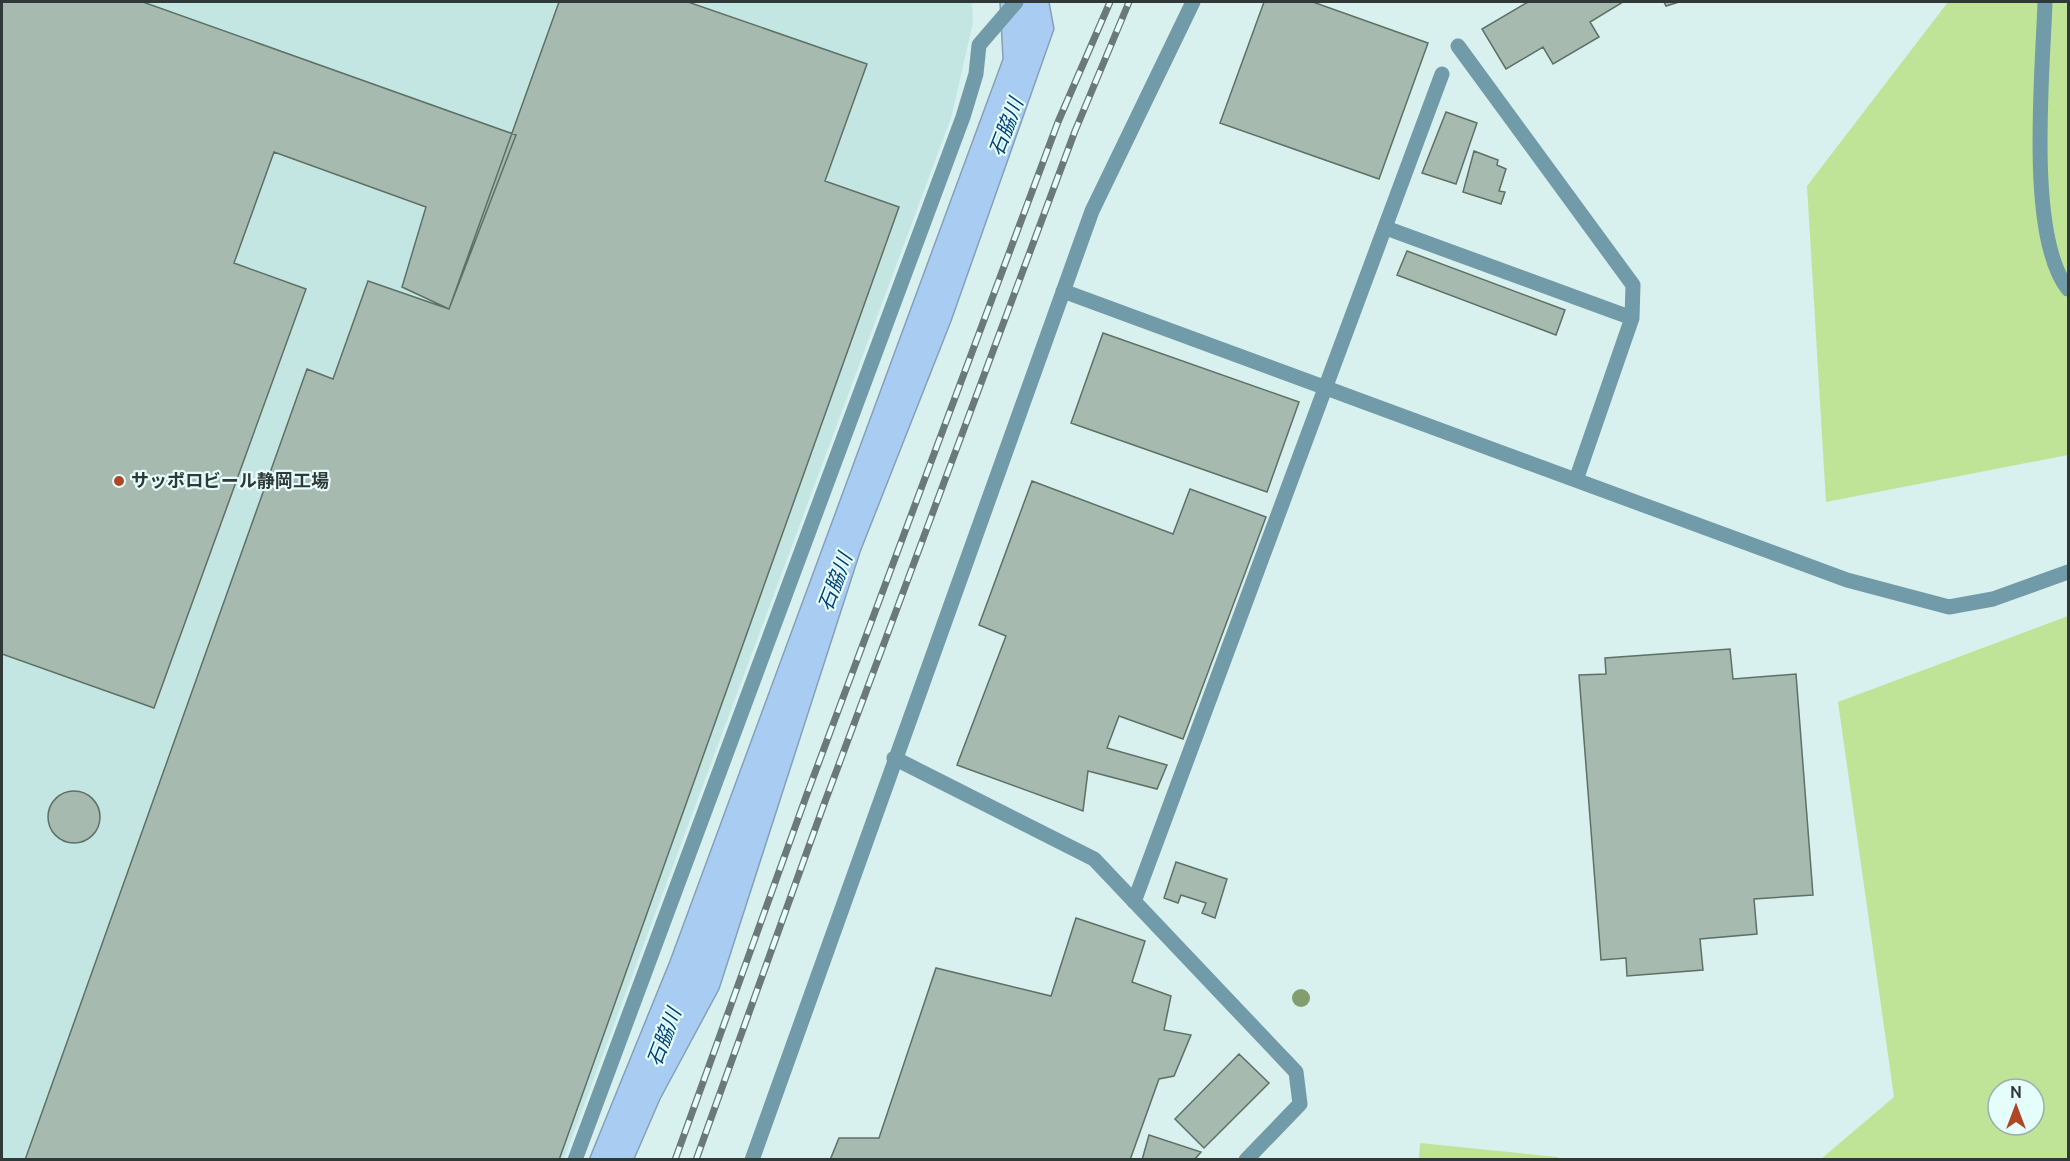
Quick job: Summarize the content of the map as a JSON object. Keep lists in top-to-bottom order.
{
  "water": ["石脇川"],
  "places": ["サッポロビール静岡工場"],
  "north": "top"
}
